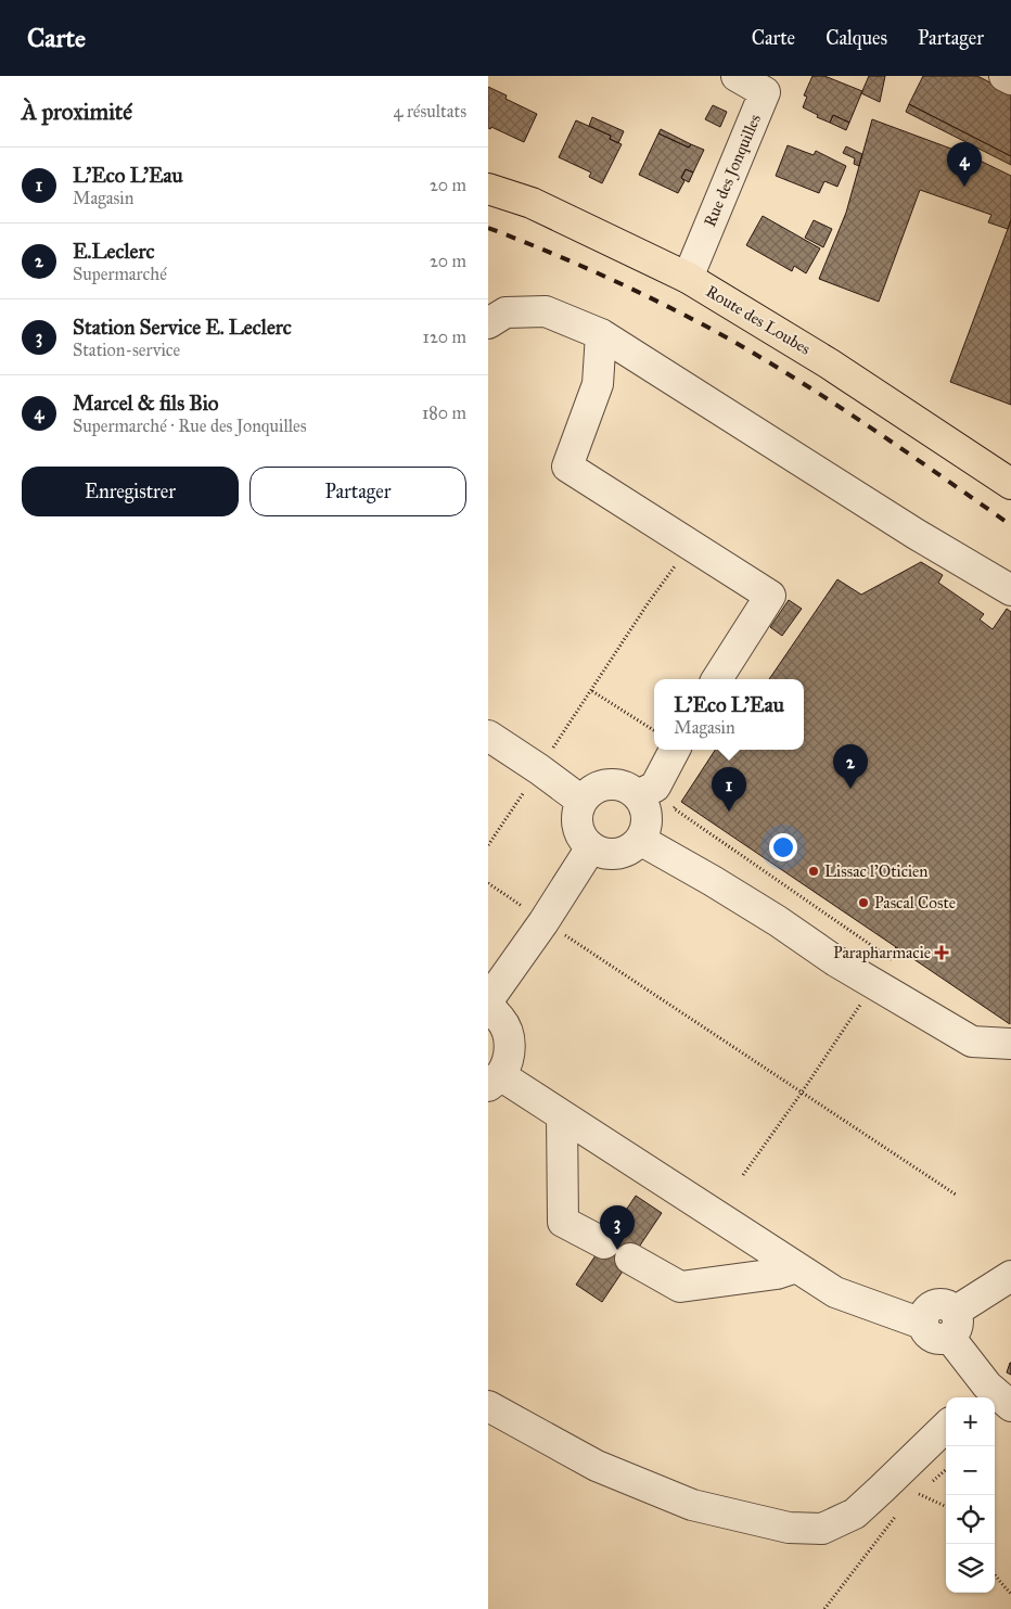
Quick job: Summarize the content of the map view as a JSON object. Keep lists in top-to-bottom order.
{
  "streets": {
    "main road": ["Route des Loubes"],
    "street": ["Rue des Jonquilles"]
  },
  "crossings": [
    ["Rue des Jonquilles", "Route des Loubes"]
  ],
  "places": {
    "other": ["Lissac l'Oticien", "Pascal Coste"],
    "health": ["Parapharmacie"]
  },
  "page": {
    "header": "Carte",
    "nav": ["Carte", "Calques", "Partager"],
    "heading": ["À proximité", "4 résultats"],
    "pins": [
      "4",
      "2",
      "1",
      "3"
    ],
    "list": [
      {
        "mark": "1",
        "name": "L'Eco L'Eau",
        "note": "Magasin",
        "value": "20 m"
      },
      {
        "mark": "2",
        "name": "E.Leclerc",
        "note": "Supermarché",
        "value": "20 m"
      },
      {
        "mark": "3",
        "name": "Station Service E. Leclerc",
        "note": "Station-service",
        "value": "120 m"
      },
      {
        "mark": "4",
        "name": "Marcel & fils Bio",
        "note": "Supermarché · Rue des Jonquilles",
        "value": "180 m"
      }
    ],
    "buttons": ["Enregistrer", "Partager"],
    "popup": ["L'Eco L'Eau", "Magasin"],
    "map_buttons": ["+", "−"]
  }
}
